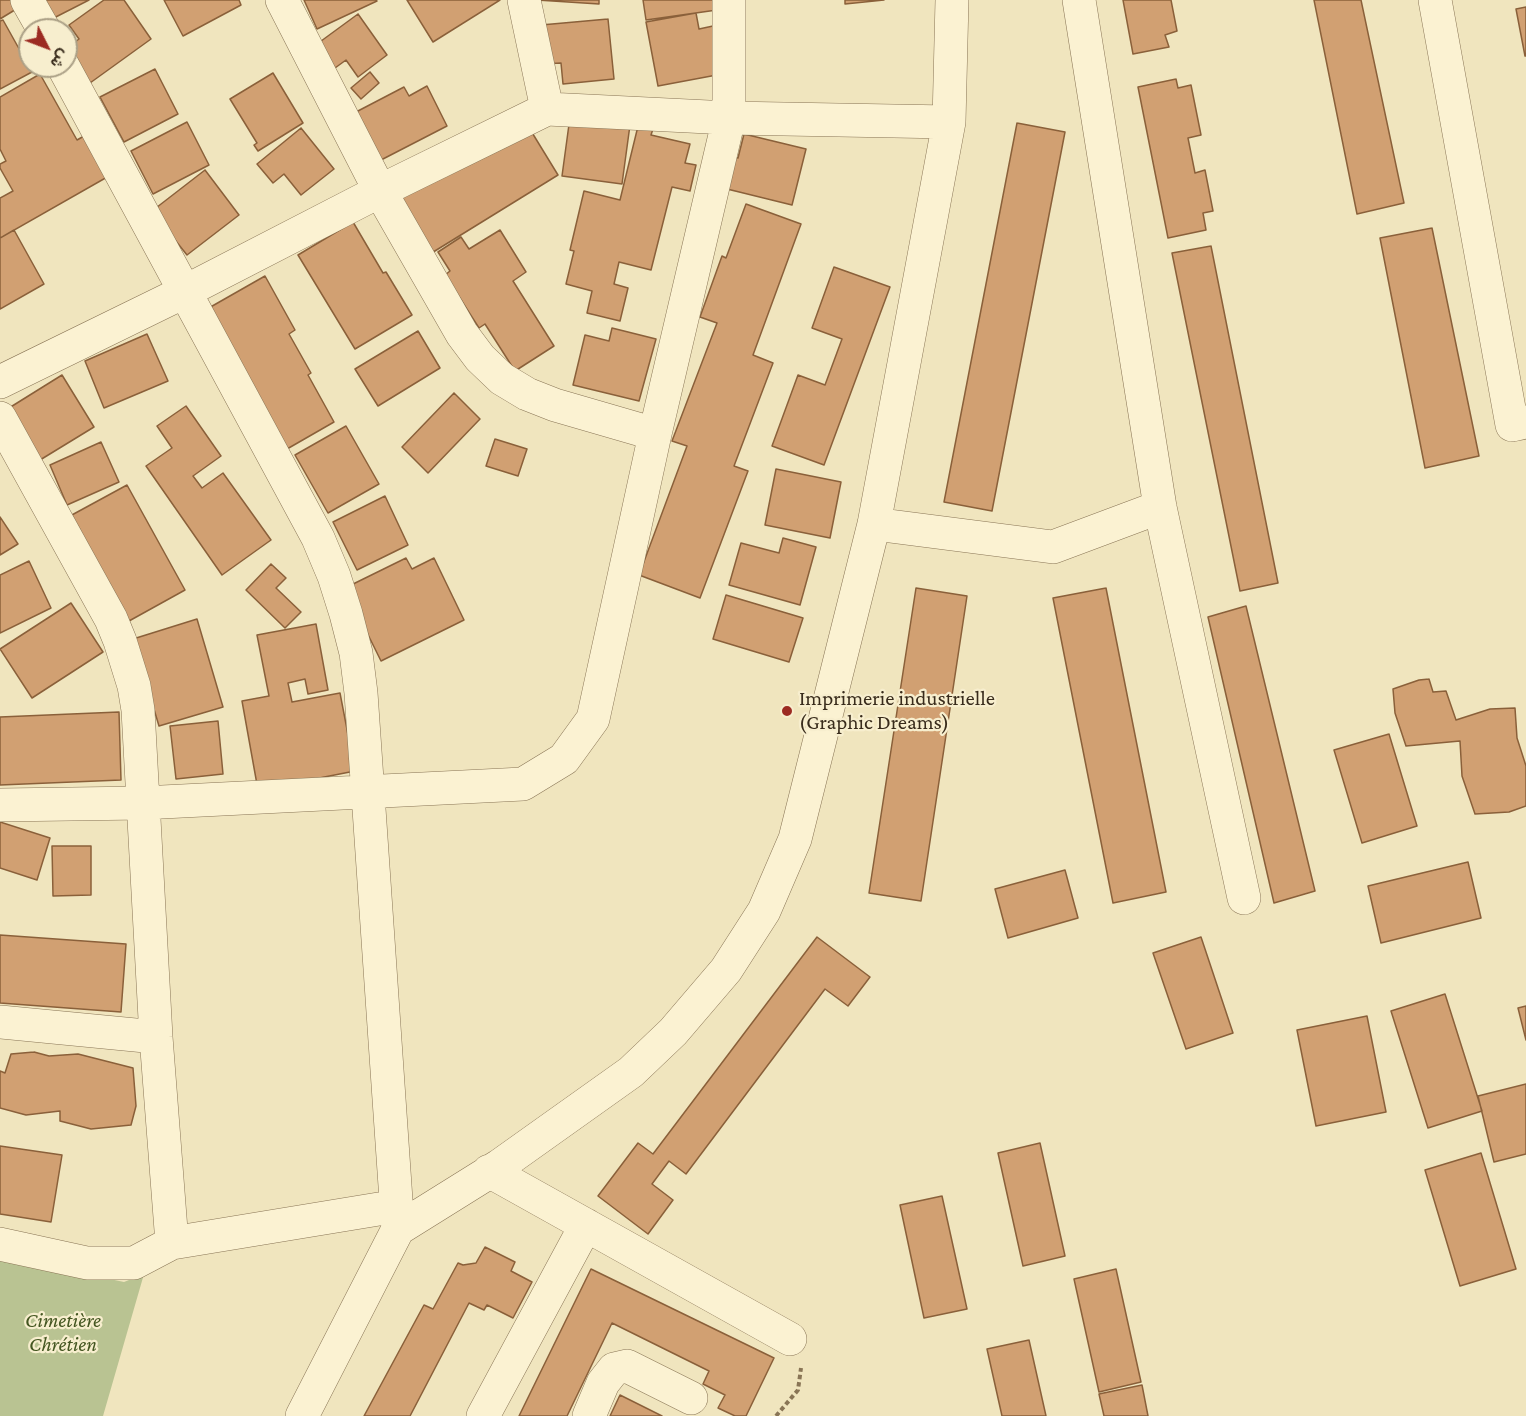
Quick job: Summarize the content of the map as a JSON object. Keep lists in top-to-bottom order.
{
  "parks": ["Cimetière Chrétien"],
  "places": ["Imprimerie industrielle (Graphic Dreams)"],
  "north": "bottom right"
}
